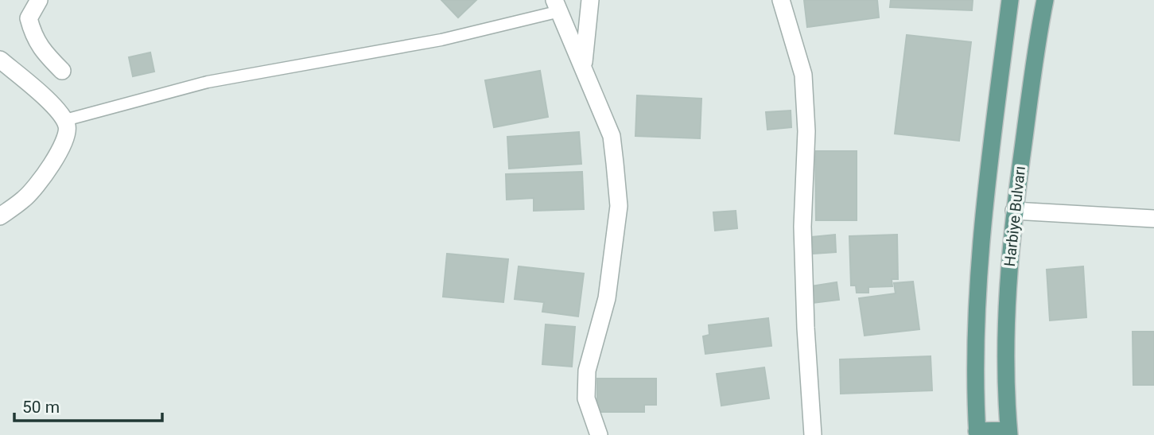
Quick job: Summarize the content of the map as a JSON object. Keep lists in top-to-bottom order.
{
  "streets": {
    "main road": ["Harbiye Bulvarı"]
  },
  "scale_bar": "50 m"
}
